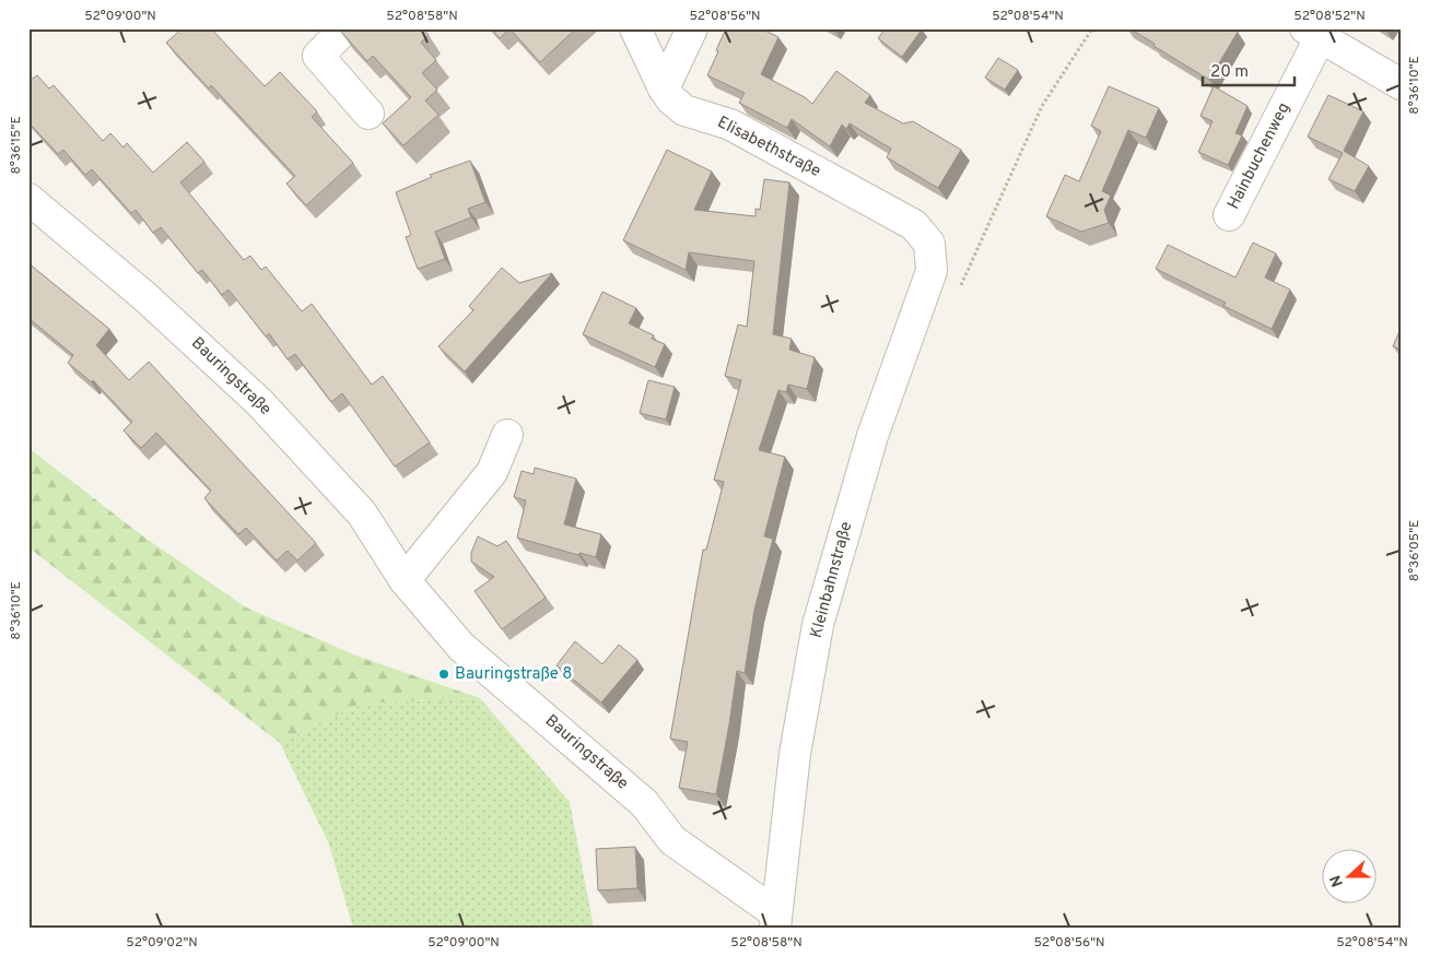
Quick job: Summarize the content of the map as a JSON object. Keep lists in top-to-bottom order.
{
  "streets": {
    "street": [
      "Elisabethstraße",
      "Hainbuchenweg",
      "Bauringstraße",
      "Kleinbahnstraße"
    ]
  },
  "crossings": [
    ["Elisabethstraße", "Kleinbahnstraße"],
    ["Bauringstraße", "Kleinbahnstraße"]
  ],
  "places": ["Bauringstraße 8"],
  "scale_bar": "20 m",
  "north": "left",
  "coordinates": [
    "52°09'00\"N",
    "52°08'58\"N",
    "52°08'56\"N",
    "52°08'54\"N",
    "52°08'52\"N",
    "8°36'10\"E",
    "8°36'15\"E",
    "8°36'05\"E",
    "52°09'02\"N"
  ]
}
